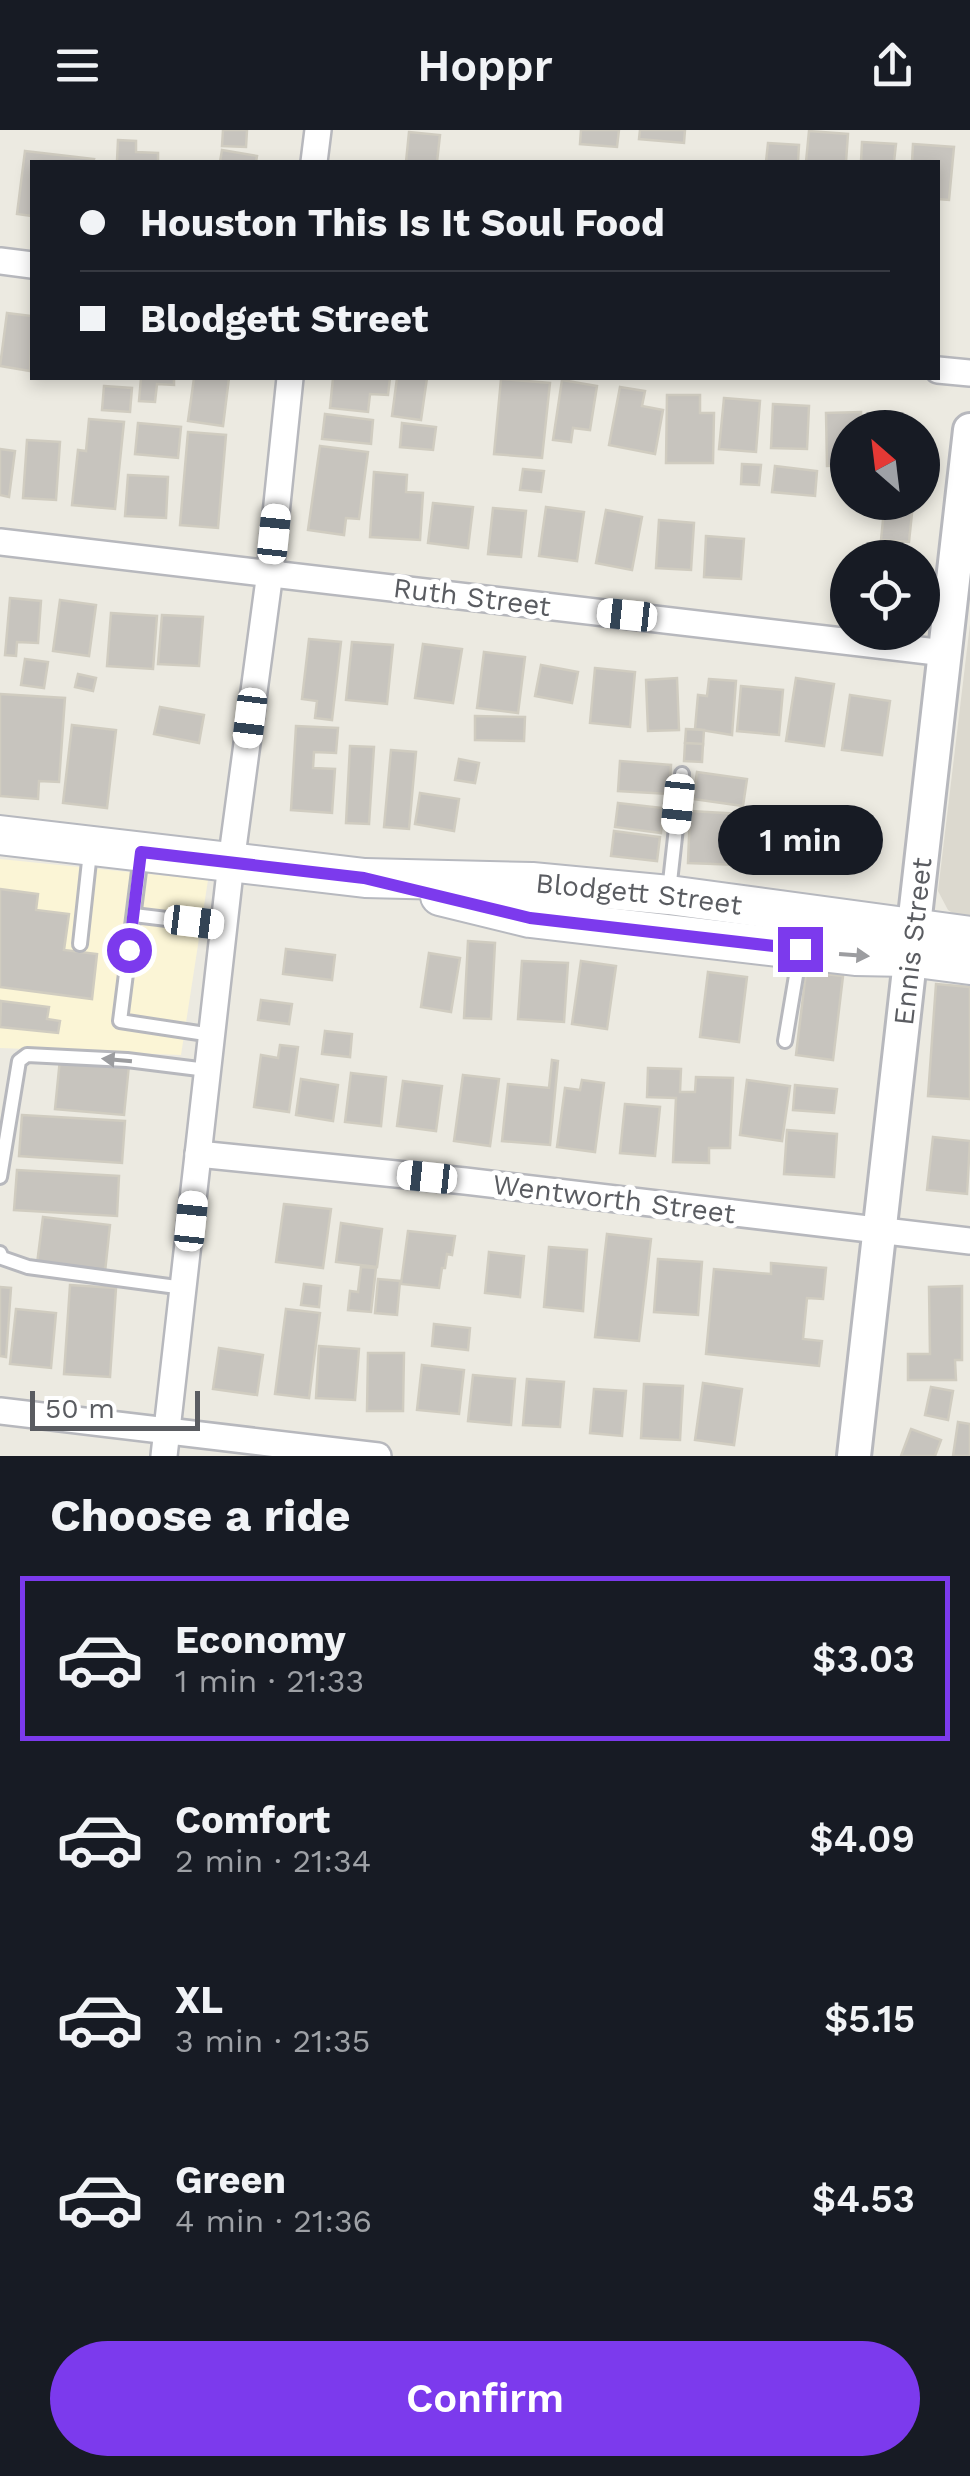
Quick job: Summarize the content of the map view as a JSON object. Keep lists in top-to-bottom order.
{
  "streets": {
    "main road": ["Blodgett Street"],
    "street": ["Ruth Street", "Ennis Street", "Wentworth Street"]
  },
  "crossings": [
    ["Ruth Street", "Ennis Street"],
    ["Blodgett Street", "Ennis Street"],
    ["Ennis Street", "Wentworth Street"]
  ],
  "scale_bar": "50 m",
  "north": "top left",
  "page": {
    "header": "Hoppr",
    "banner": ["Houston This Is It Soul Food", "Blodgett Street"],
    "bubble": "1 min",
    "scale": "50 m",
    "heading": "Choose a ride",
    "list": [
      {
        "name": "Economy",
        "note": "1 min · 21:33",
        "value": "$3.03"
      },
      {
        "name": "Comfort",
        "note": "2 min · 21:34",
        "value": "$4.09"
      },
      {
        "name": "XL",
        "note": "3 min · 21:35",
        "value": "$5.15"
      },
      {
        "name": "Green",
        "note": "4 min · 21:36",
        "value": "$4.53"
      }
    ],
    "buttons": "Confirm"
  }
}
